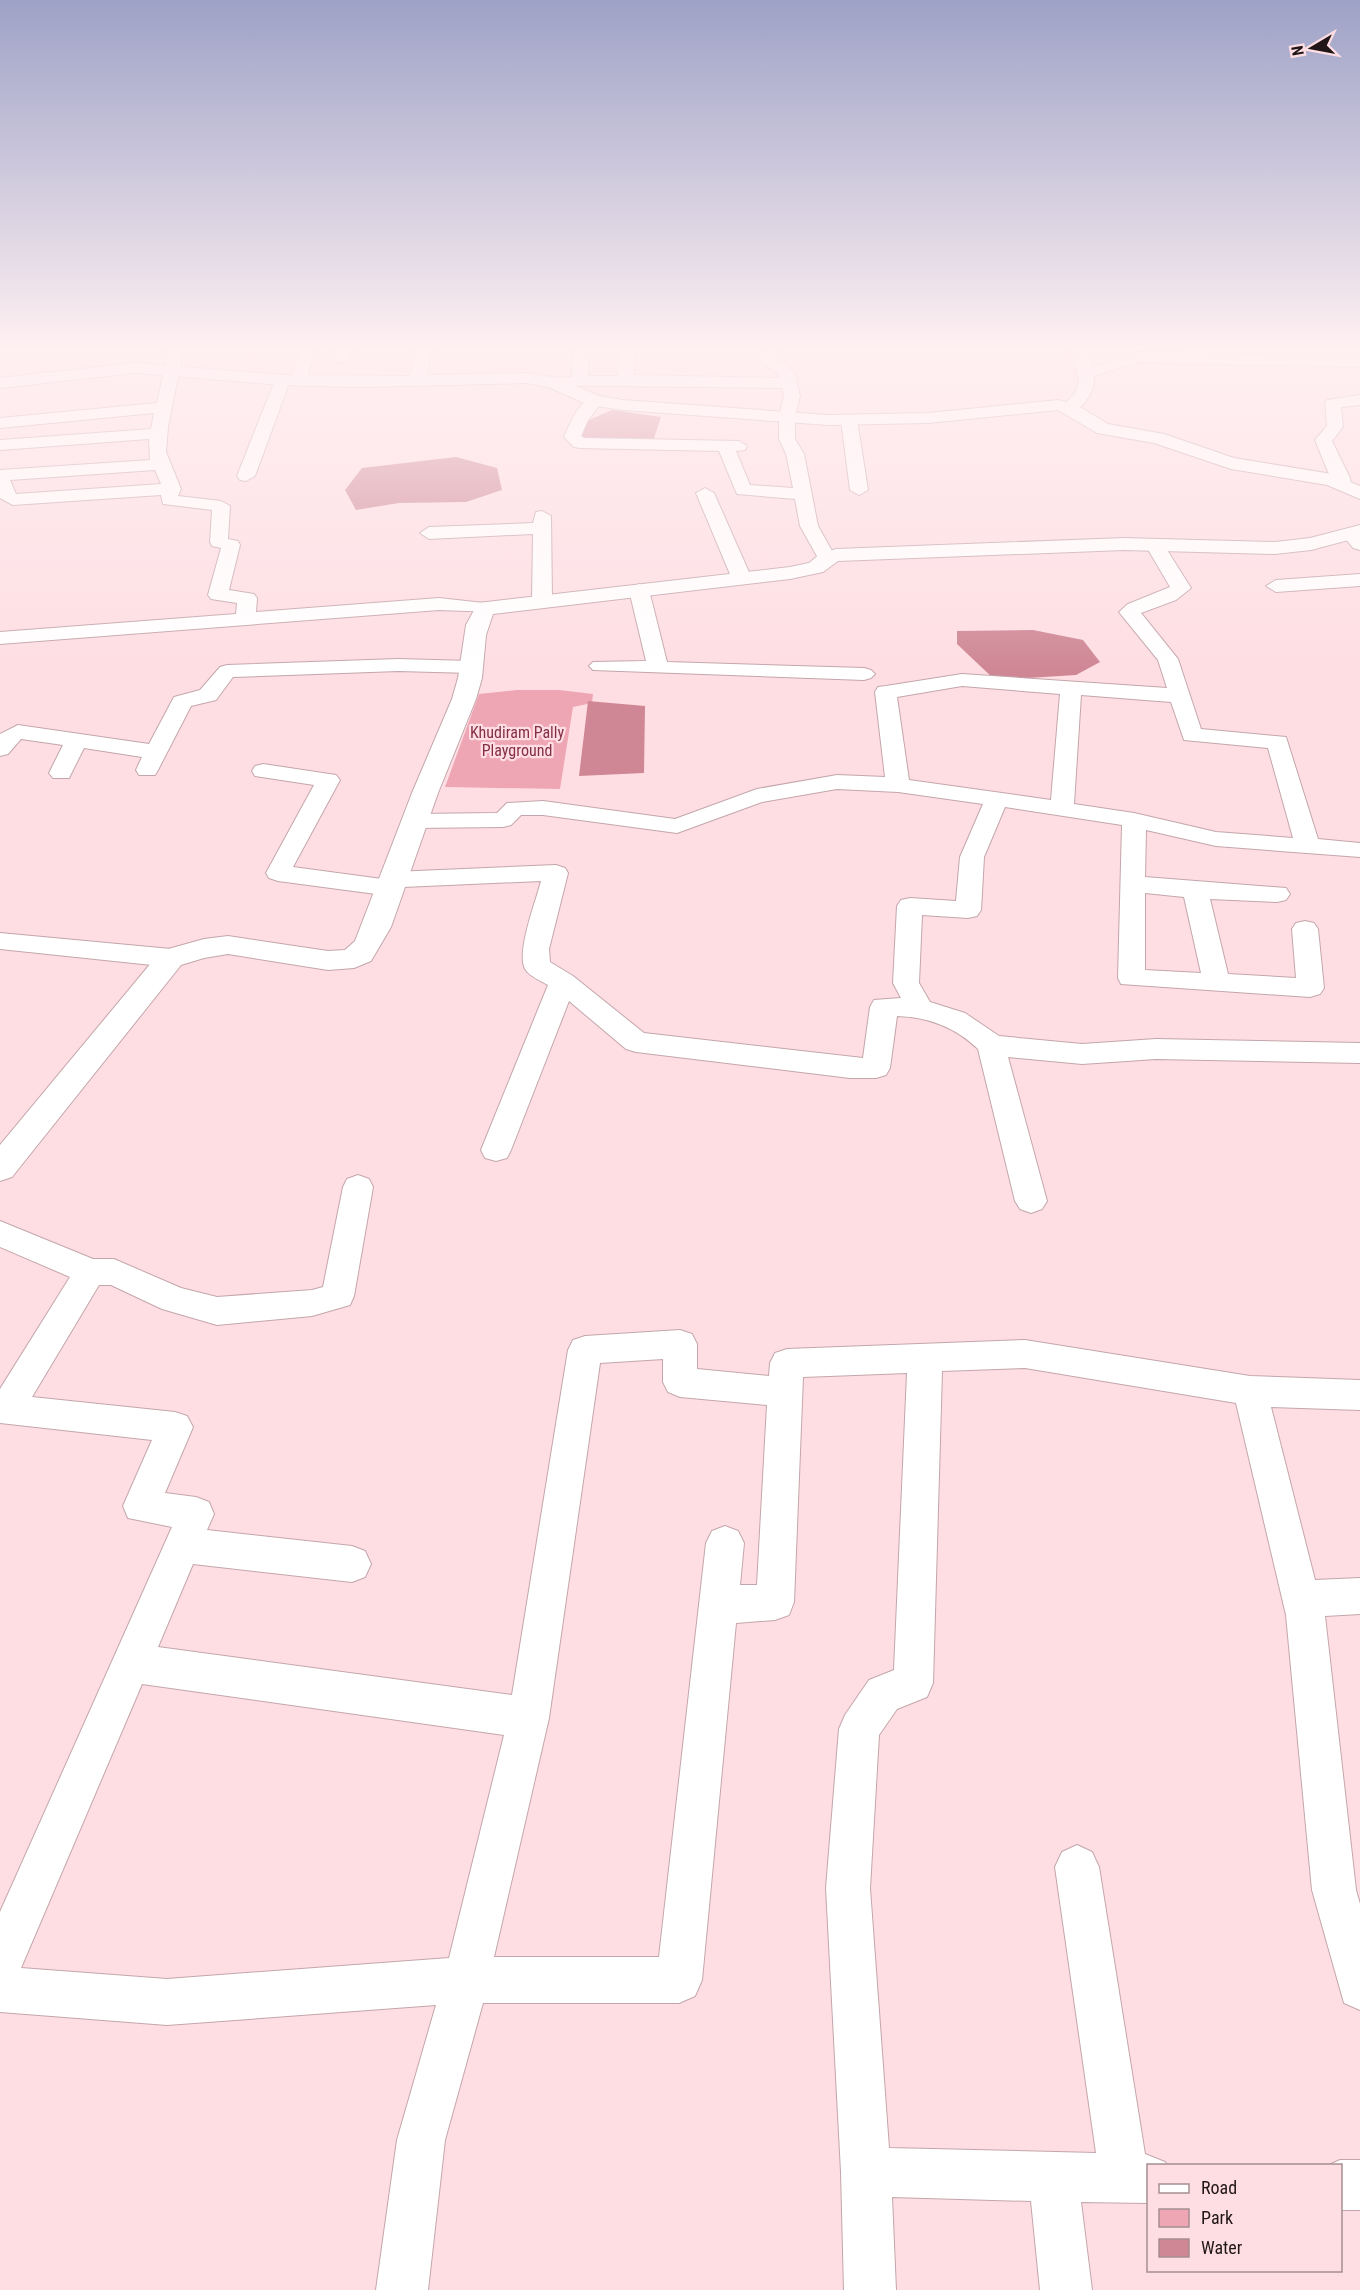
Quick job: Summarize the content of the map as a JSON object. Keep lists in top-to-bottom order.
{
  "parks": ["Khudiram Pally Playground"],
  "legend": ["Road", "Park", "Water"],
  "north": "left"
}
